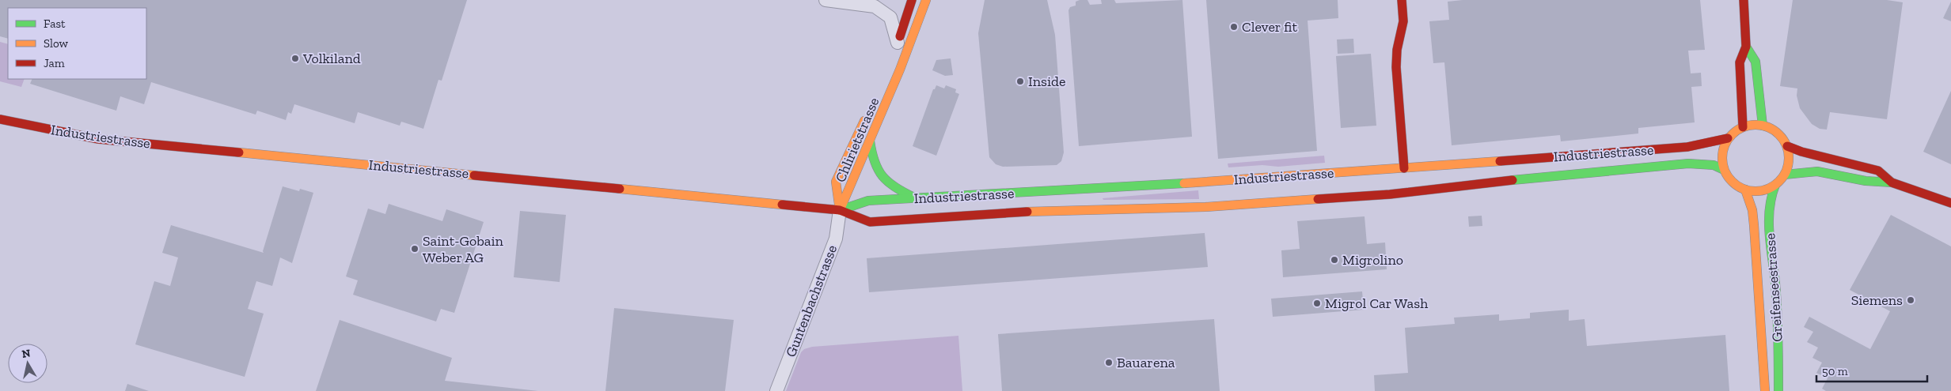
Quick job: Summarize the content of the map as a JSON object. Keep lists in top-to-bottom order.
{
  "streets": {
    "main road": ["Industriestrasse", "Chlirietstrasse", "Greifenseestrasse"],
    "street": ["Guntenbachstrasse"]
  },
  "crossings": [
    ["Industriestrasse", "Chlirietstrasse"],
    ["Industriestrasse", "Greifenseestrasse"],
    ["Industriestrasse", "Guntenbachstrasse"],
    ["Chlirietstrasse", "Guntenbachstrasse"]
  ],
  "places": [
    "Clever fit",
    "Volkiland",
    "Inside",
    "Saint-Gobain Weber AG",
    "Migrolino",
    "Siemens",
    "Migrol Car Wash",
    "Bauarena"
  ],
  "legend": ["Fast", "Slow", "Jam"],
  "scale_bar": "50 m",
  "north": "top"
}
